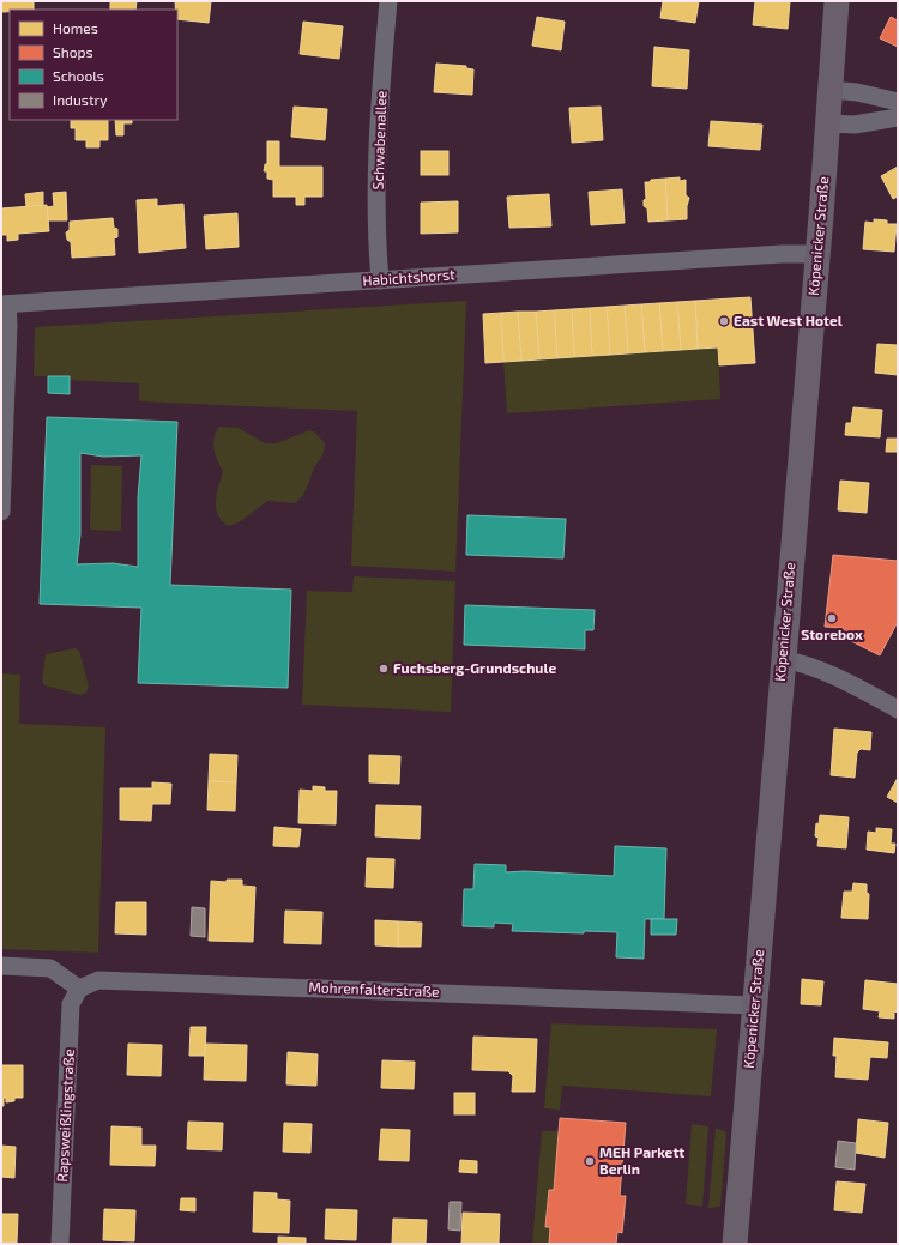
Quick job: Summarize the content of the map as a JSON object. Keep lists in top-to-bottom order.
{
  "streets": {
    "main road": ["Köpenicker Straße"],
    "street": [
      "Schwabenallee",
      "Habichtshorst",
      "Mohrenfalterstraße",
      "Rapsweißlingstraße"
    ]
  },
  "crossings": [
    ["Schwabenallee", "Habichtshorst"],
    ["Köpenicker Straße", "Habichtshorst"],
    ["Köpenicker Straße", "Mohrenfalterstraße"],
    ["Mohrenfalterstraße", "Rapsweißlingstraße"]
  ],
  "places": [
    "East West Hotel",
    "Storebox",
    "Fuchsberg-Grundschule",
    "MEH Parkett Berlin"
  ],
  "legend": [
    "Homes",
    "Shops",
    "Schools",
    "Industry"
  ]
}
